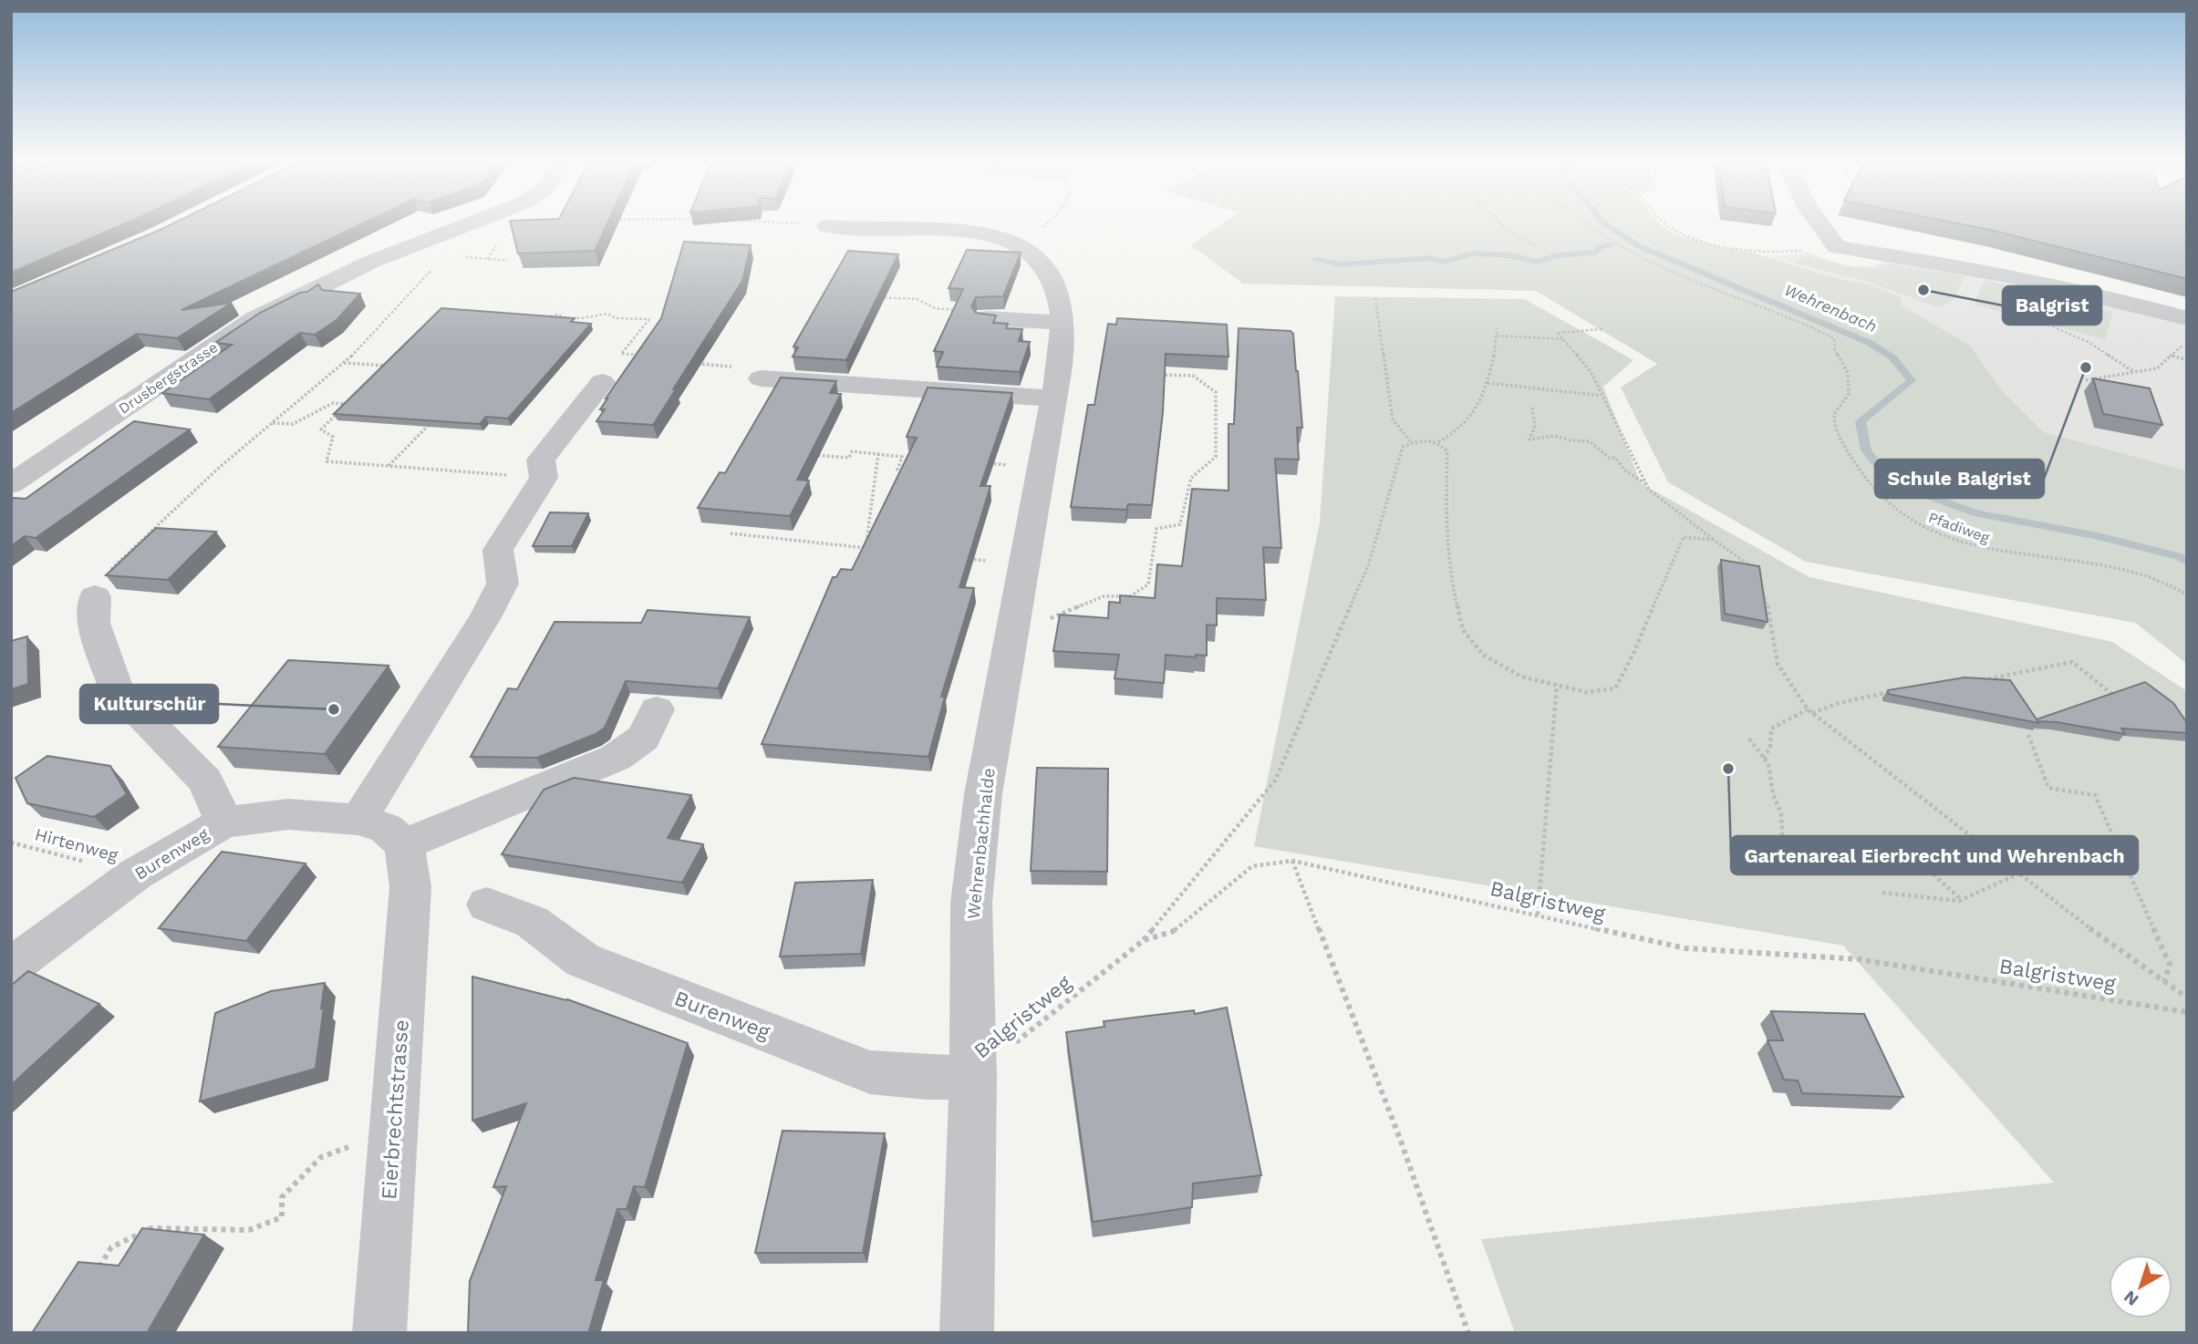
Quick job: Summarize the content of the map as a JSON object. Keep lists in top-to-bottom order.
{
  "streets": {
    "street": [
      "Drusbergstrasse",
      "Wehrenbachhalde",
      "Burenweg",
      "Eierbrechtstrasse"
    ],
    "path": ["Pfadiweg", "Hirtenweg", "Balgristweg"]
  },
  "crossings": [
    ["Wehrenbachhalde", "Burenweg"],
    ["Wehrenbachhalde", "Balgristweg"],
    ["Hirtenweg", "Burenweg"],
    ["Burenweg", "Balgristweg"],
    ["Burenweg", "Eierbrechtstrasse"]
  ],
  "water": ["Wehrenbach"],
  "places": [
    "Balgrist",
    "Schule Balgrist",
    "Kulturschür",
    "Gartenareal Eierbrecht und Wehrenbach"
  ],
  "north": "bottom left"
}
